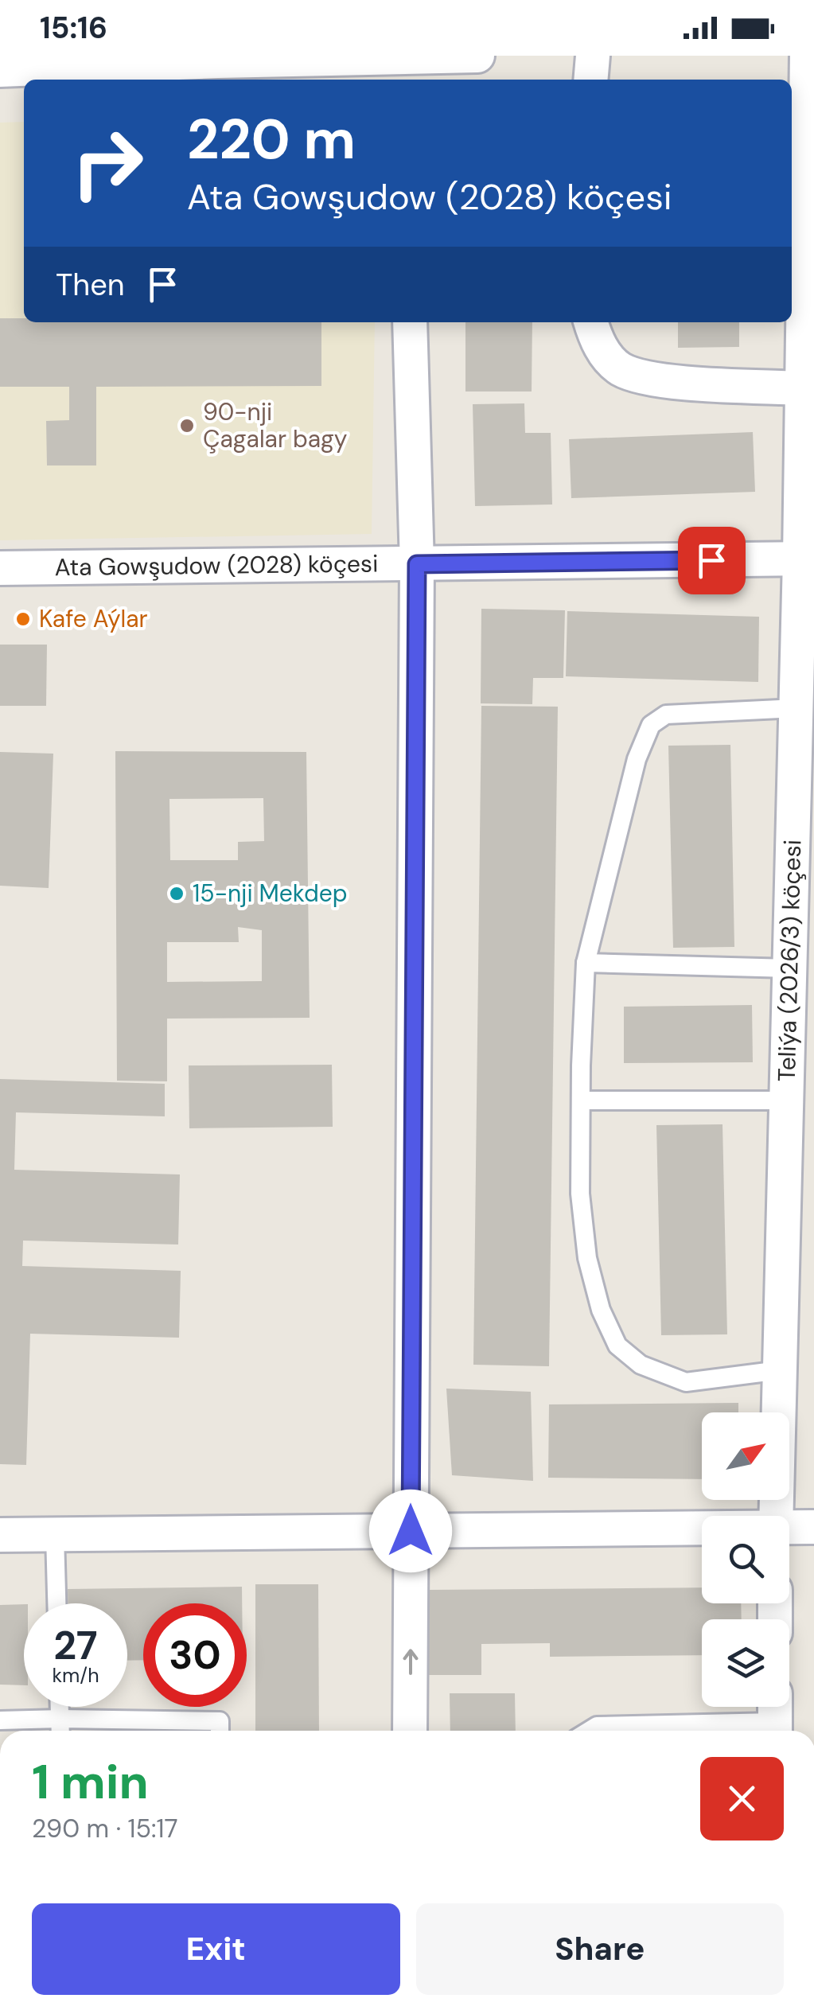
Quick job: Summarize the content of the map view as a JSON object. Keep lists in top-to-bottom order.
{
  "streets": {
    "street": ["Ata Gowşudow (2028) köçesi", "Teliýa (2026/3) köçesi"]
  },
  "crossings": [
    ["Ata Gowşudow (2028) köçesi", "Teliýa (2026/3) köçesi"]
  ],
  "places": ["90-nji Çagalar bagy", "Kafe Aýlar", "15-nji Mekdep"],
  "north": "top right",
  "page": {
    "status": "15:16",
    "turn": ["220 m", "Ata Gowşudow (2028) köçesi"],
    "then": "Then",
    "speed": "27 km/h",
    "limit": "30",
    "heading": ["1 min", "290 m · 15:17"],
    "buttons": ["Exit", "Share"]
  }
}
